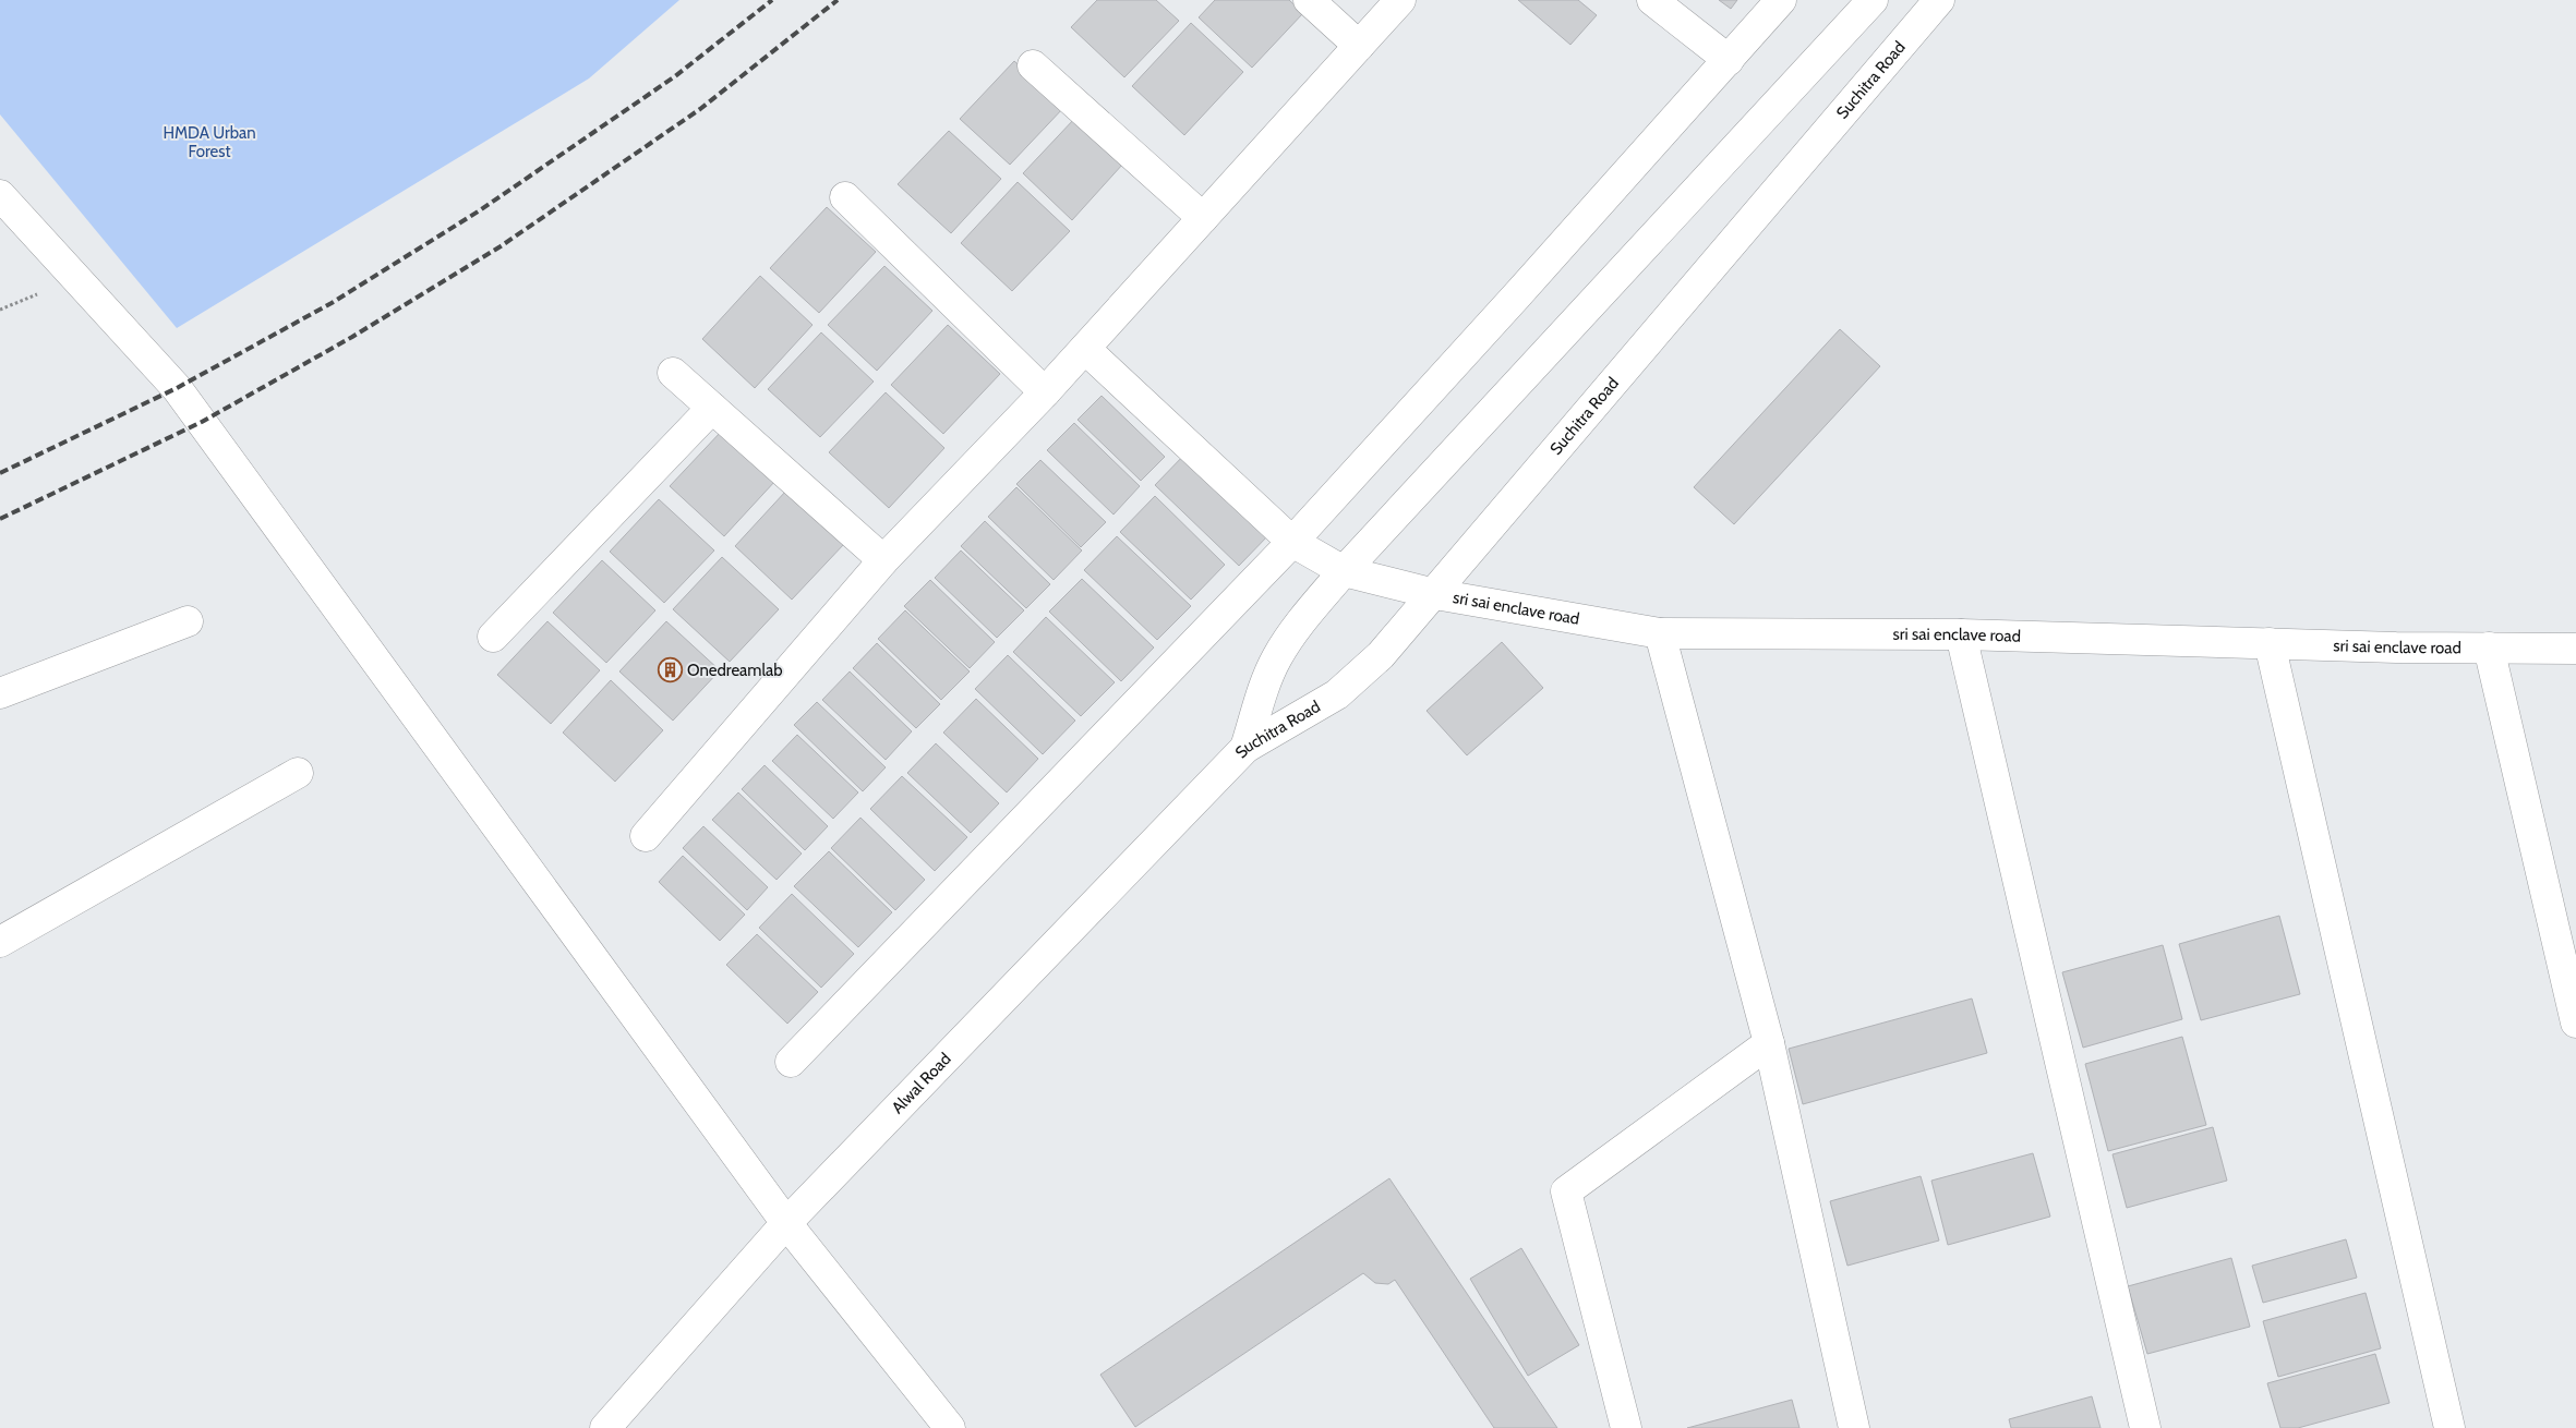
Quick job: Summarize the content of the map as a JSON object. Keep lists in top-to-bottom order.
{
  "streets": {
    "street": ["Suchitra Road", "sri sai enclave road", "Alwal Road"]
  },
  "crossings": [
    ["Suchitra Road", "sri sai enclave road"],
    ["Suchitra Road", "Alwal Road"]
  ],
  "parks": ["HMDA Urban Forest"],
  "places": {
    "building": ["Onedreamlab"]
  }
}
